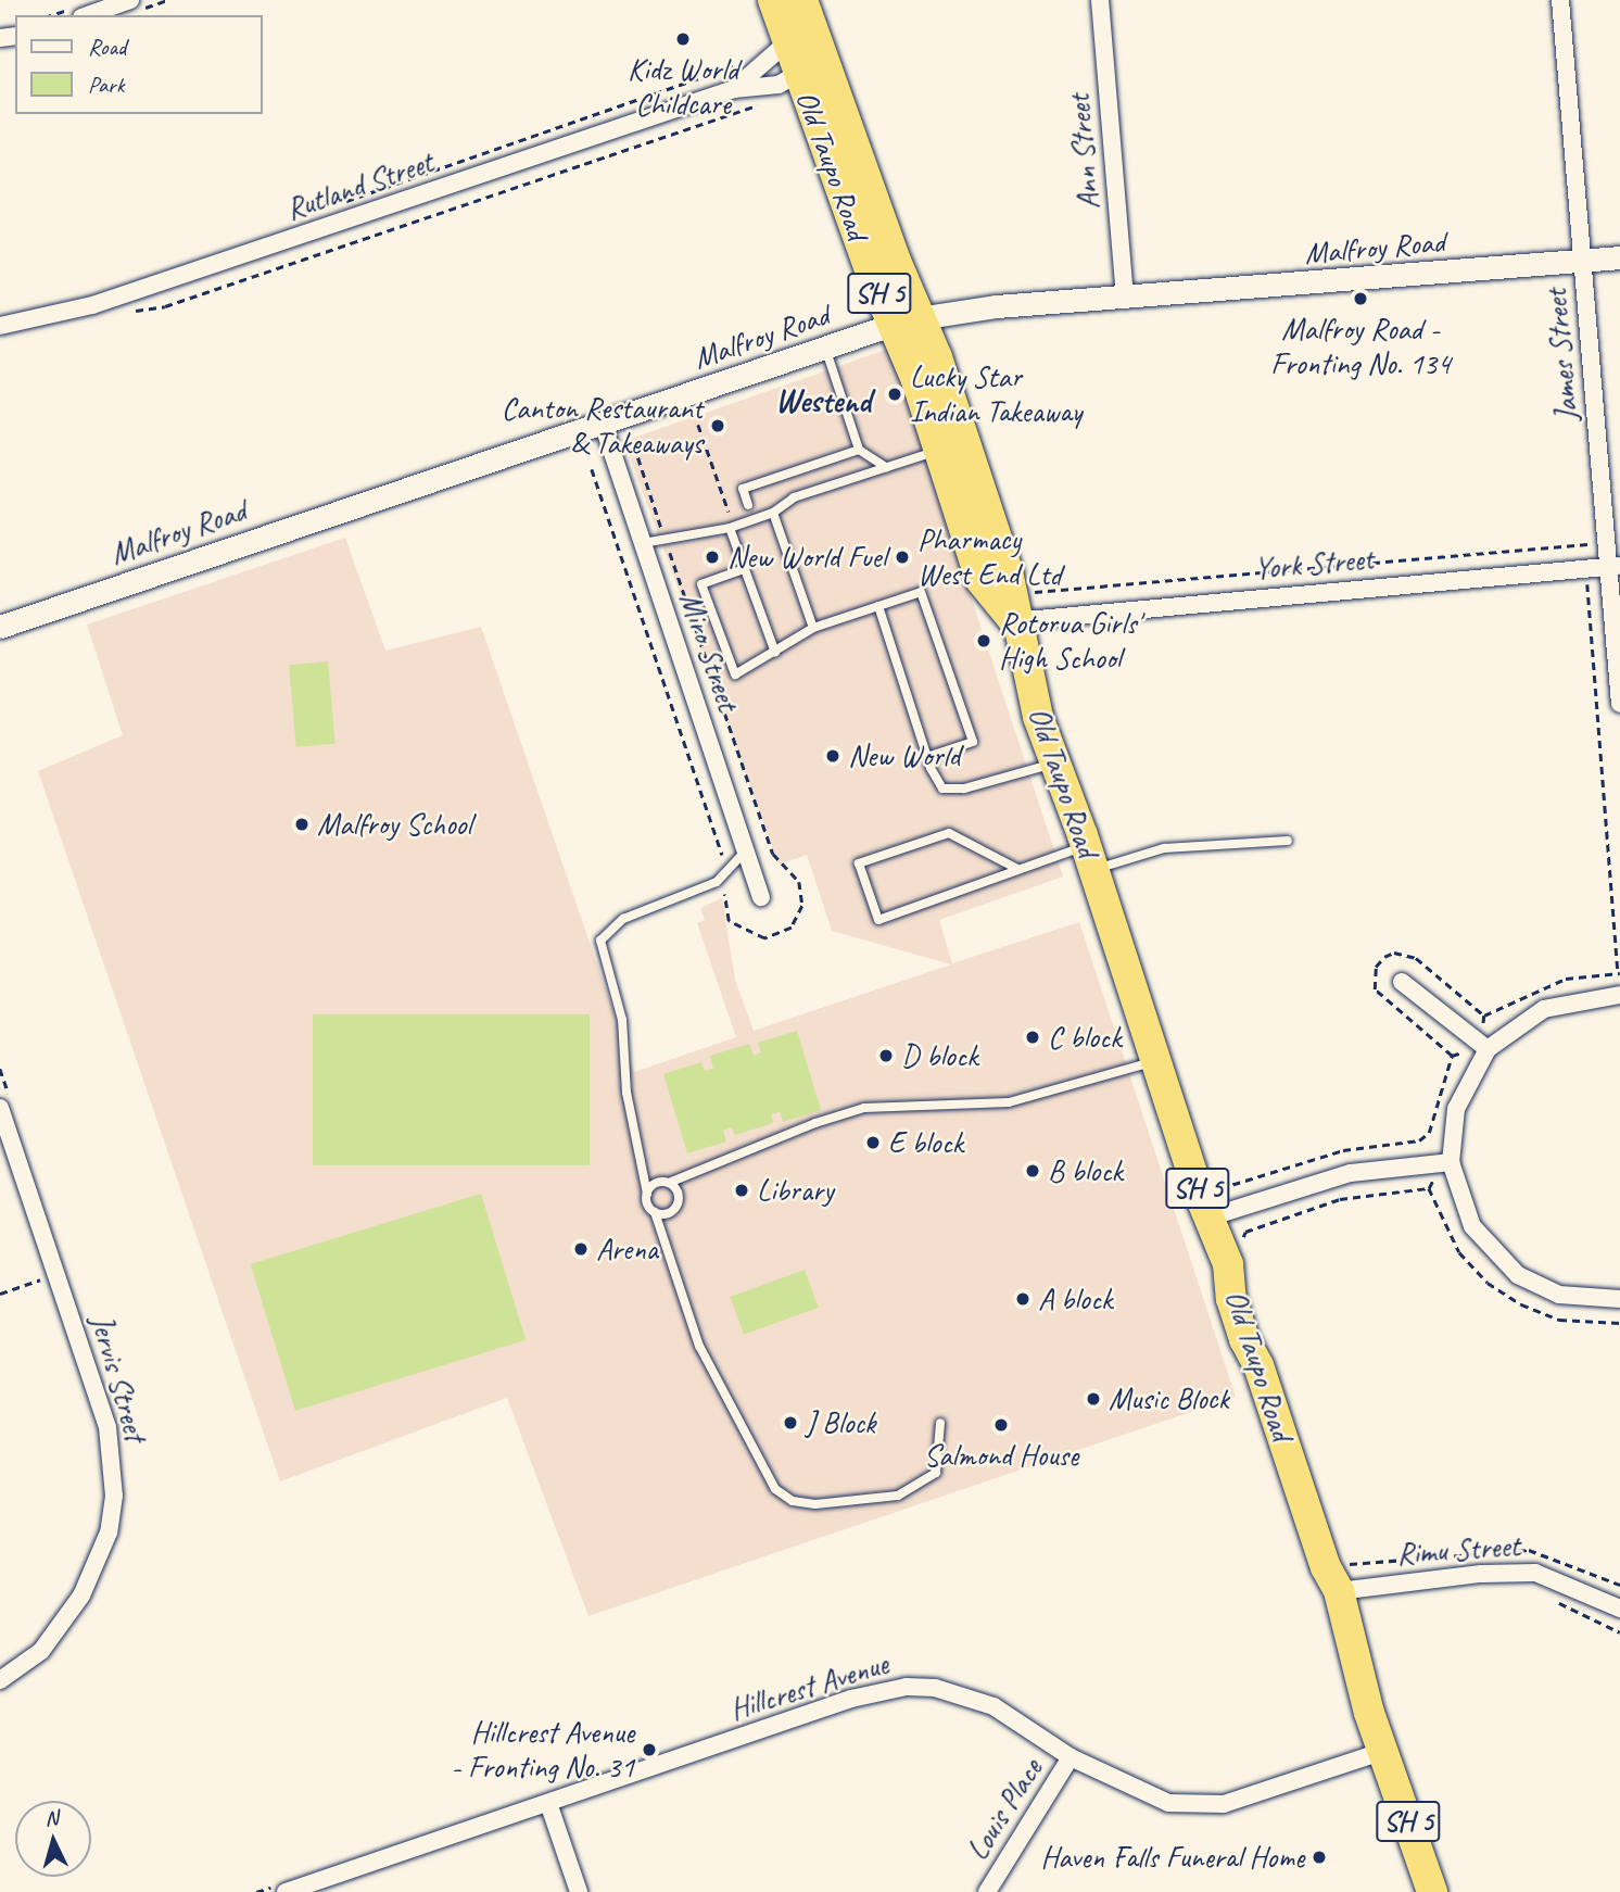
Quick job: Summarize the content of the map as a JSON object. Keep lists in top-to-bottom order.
{
  "streets": {
    "highway": ["Old Taupo Road", "SH 5"],
    "main road": ["Malfroy Road"],
    "street": [
      "Ann Street",
      "Rutland Street",
      "James Street",
      "York Street",
      "Miro Street",
      "Jervis Street",
      "Rimu Street",
      "Hillcrest Avenue",
      "Louis Place"
    ]
  },
  "crossings": [
    ["Ann Street", "Malfroy Road"],
    ["Old Taupo Road", "Rutland Street"],
    ["Old Taupo Road", "Malfroy Road"],
    ["Old Taupo Road", "York Street"],
    ["Old Taupo Road", "Rimu Street"],
    ["Old Taupo Road", "Hillcrest Avenue"],
    ["Malfroy Road", "James Street"],
    ["Malfroy Road", "Miro Street"],
    ["James Street", "York Street"],
    ["Hillcrest Avenue", "Louis Place"]
  ],
  "districts": ["Westend"],
  "places": [
    "Kidz World Childcare",
    "Malfroy Road - Fronting No. 134",
    "Lucky Star Indian Takeaway",
    "Canton Restaurant & Takeaways",
    "New World Fuel",
    "Pharmacy West End Ltd",
    "Rotorua Girls' High School",
    "New World",
    "Malfroy School",
    "C block",
    "D block",
    "E block",
    "B block",
    "Library",
    "Arena",
    "A block",
    "Music Block",
    "J Block",
    "Salmond House",
    "Hillcrest Avenue - Fronting No. 31",
    "Haven Falls Funeral Home"
  ],
  "legend": ["Road", "Park"],
  "north": "top"
}
